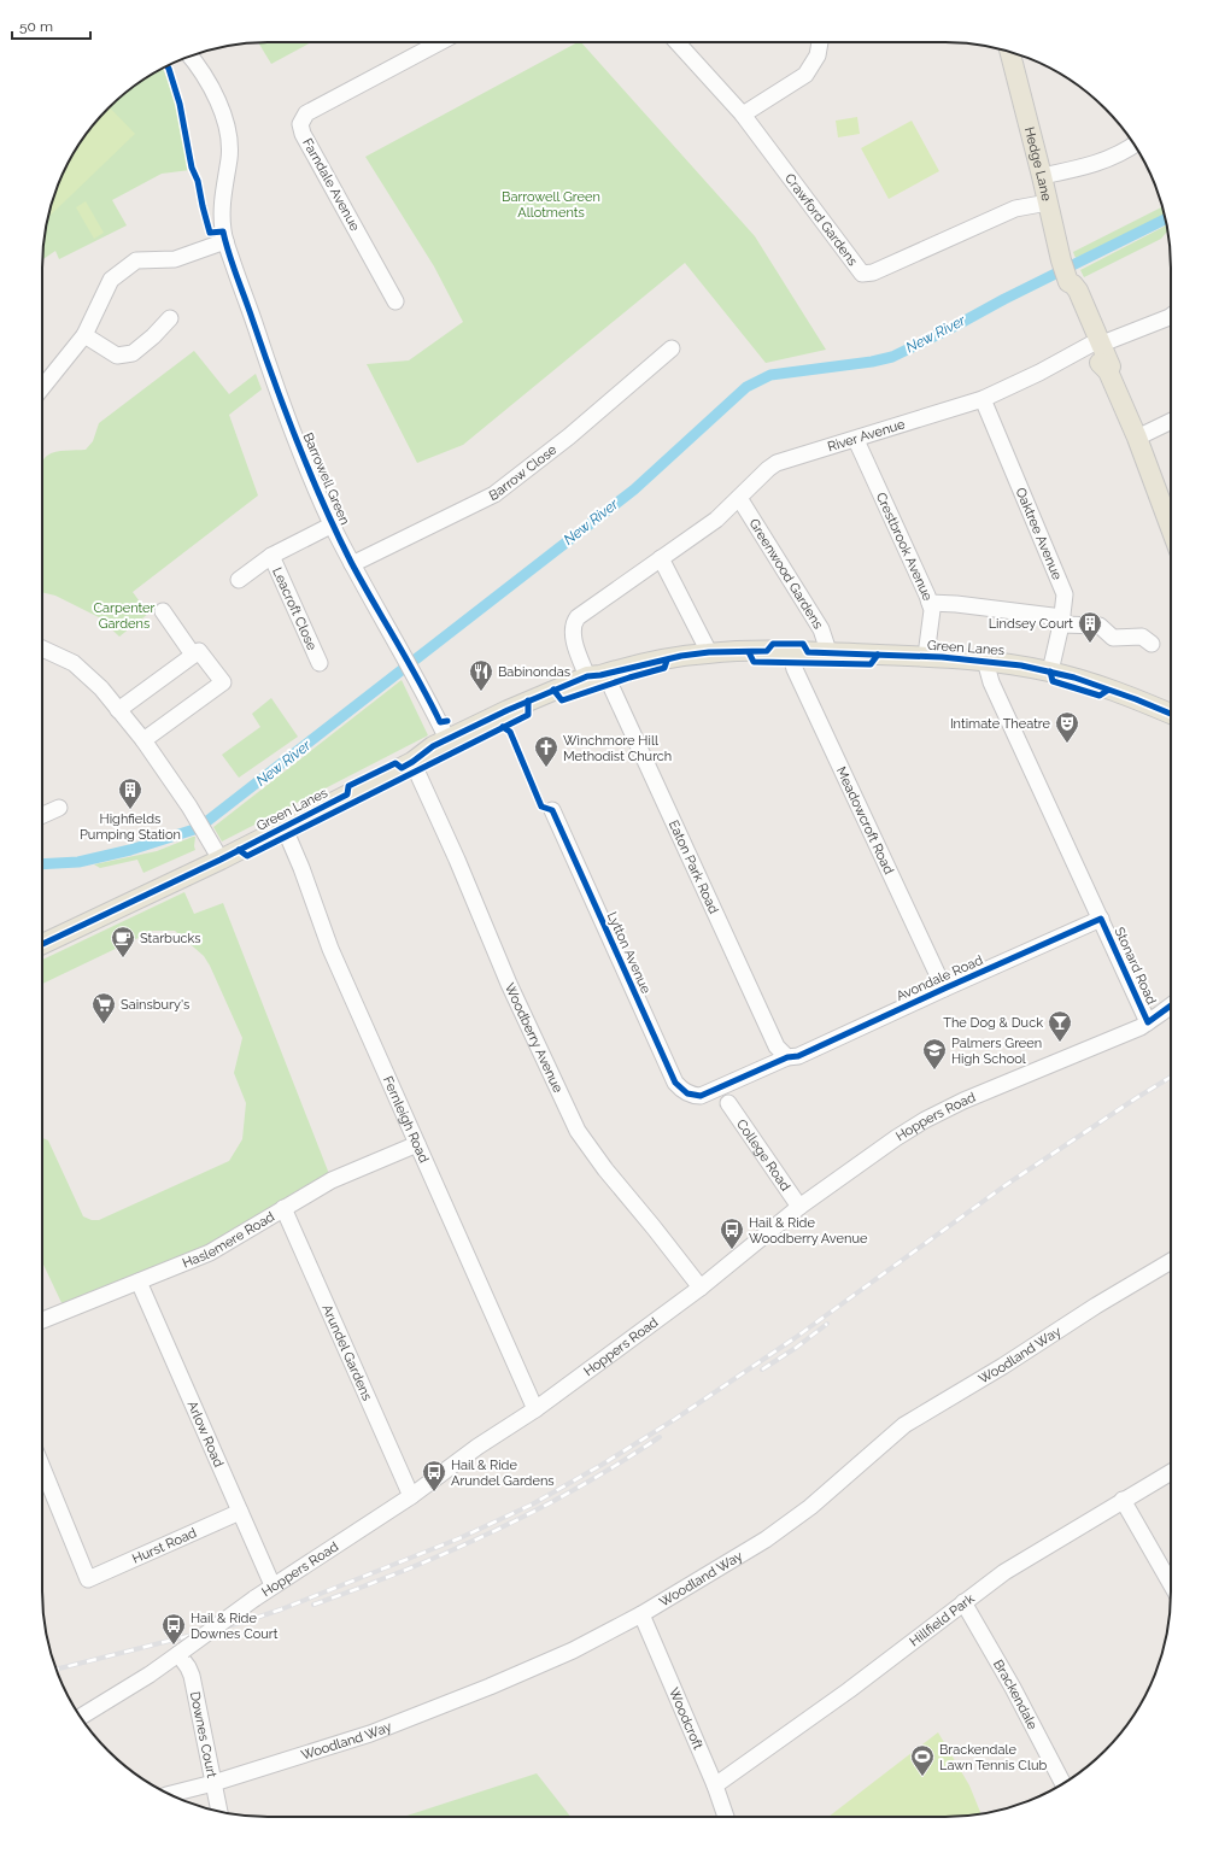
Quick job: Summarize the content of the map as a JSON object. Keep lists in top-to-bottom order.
{
  "streets": {
    "main road": ["Hedge Lane", "Green Lanes"],
    "street": [
      "Farndale Avenue",
      "Crawford Gardens",
      "River Avenue",
      "Barrow Close",
      "Barrowell Green",
      "Oaktree Avenue",
      "Crestbrook Avenue",
      "Greenwood Gardens",
      "Leacroft Close",
      "Meadowcroft Road",
      "Eaton Park Road",
      "Lytton Avenue",
      "Stonard Road",
      "Avondale Road",
      "Woodberry Avenue",
      "Hoppers Road",
      "Fernleigh Road",
      "College Road",
      "Haslemere Road",
      "Arundel Gardens",
      "Woodland Way",
      "Arlow Road",
      "Hurst Road",
      "Hillfield Park",
      "Brackendale",
      "Woodcroft",
      "Downes Court"
    ]
  },
  "crossings": [
    ["Hedge Lane", "Crawford Gardens"],
    ["Hedge Lane", "River Avenue"],
    ["River Avenue", "Oaktree Avenue"],
    ["River Avenue", "Crestbrook Avenue"],
    ["River Avenue", "Greenwood Gardens"],
    ["River Avenue", "Green Lanes"],
    ["River Avenue", "Eaton Park Road"],
    ["Barrow Close", "Barrowell Green"],
    ["Barrowell Green", "Green Lanes"],
    ["Oaktree Avenue", "Green Lanes"],
    ["Crestbrook Avenue", "Green Lanes"],
    ["Greenwood Gardens", "Green Lanes"],
    ["Green Lanes", "Meadowcroft Road"],
    ["Green Lanes", "Eaton Park Road"],
    ["Green Lanes", "Stonard Road"],
    ["Green Lanes", "Woodberry Avenue"],
    ["Green Lanes", "Fernleigh Road"],
    ["Meadowcroft Road", "Avondale Road"],
    ["Eaton Park Road", "Lytton Avenue"],
    ["Eaton Park Road", "Avondale Road"],
    ["Lytton Avenue", "Avondale Road"],
    ["Stonard Road", "Avondale Road"],
    ["Stonard Road", "Hoppers Road"],
    ["Woodberry Avenue", "Hoppers Road"],
    ["Hoppers Road", "Fernleigh Road"],
    ["Hoppers Road", "College Road"],
    ["Hoppers Road", "Arundel Gardens"],
    ["Hoppers Road", "Arlow Road"],
    ["Hoppers Road", "Downes Court"],
    ["Fernleigh Road", "Haslemere Road"],
    ["Haslemere Road", "Arundel Gardens"],
    ["Haslemere Road", "Arlow Road"],
    ["Woodland Way", "Woodcroft"],
    ["Woodland Way", "Downes Court"],
    ["Arlow Road", "Hurst Road"],
    ["Hillfield Park", "Brackendale"],
    ["Hillfield Park", "Woodcroft"]
  ],
  "water": ["New River"],
  "parks": ["Barrowell Green Allotments", "Carpenter Gardens"],
  "places": {
    "building": ["Lindsey Court", "Highfields Pumping Station"],
    "restaurant": ["Babinondas"],
    "theatre": ["Intimate Theatre"],
    "church": ["Winchmore Hill Methodist Church"],
    "cafe": ["Starbucks"],
    "supermarket": ["Sainsbury's"],
    "bar": ["The Dog & Duck"],
    "school or university": ["Palmers Green High School"],
    "bus stop": ["Hail & Ride Woodberry Avenue", "Hail & Ride Arundel Gardens", "Hail & Ride Downes Court"],
    "sports": ["Brackendale Lawn Tennis Club"]
  },
  "scale_bar": "50 m"
}
